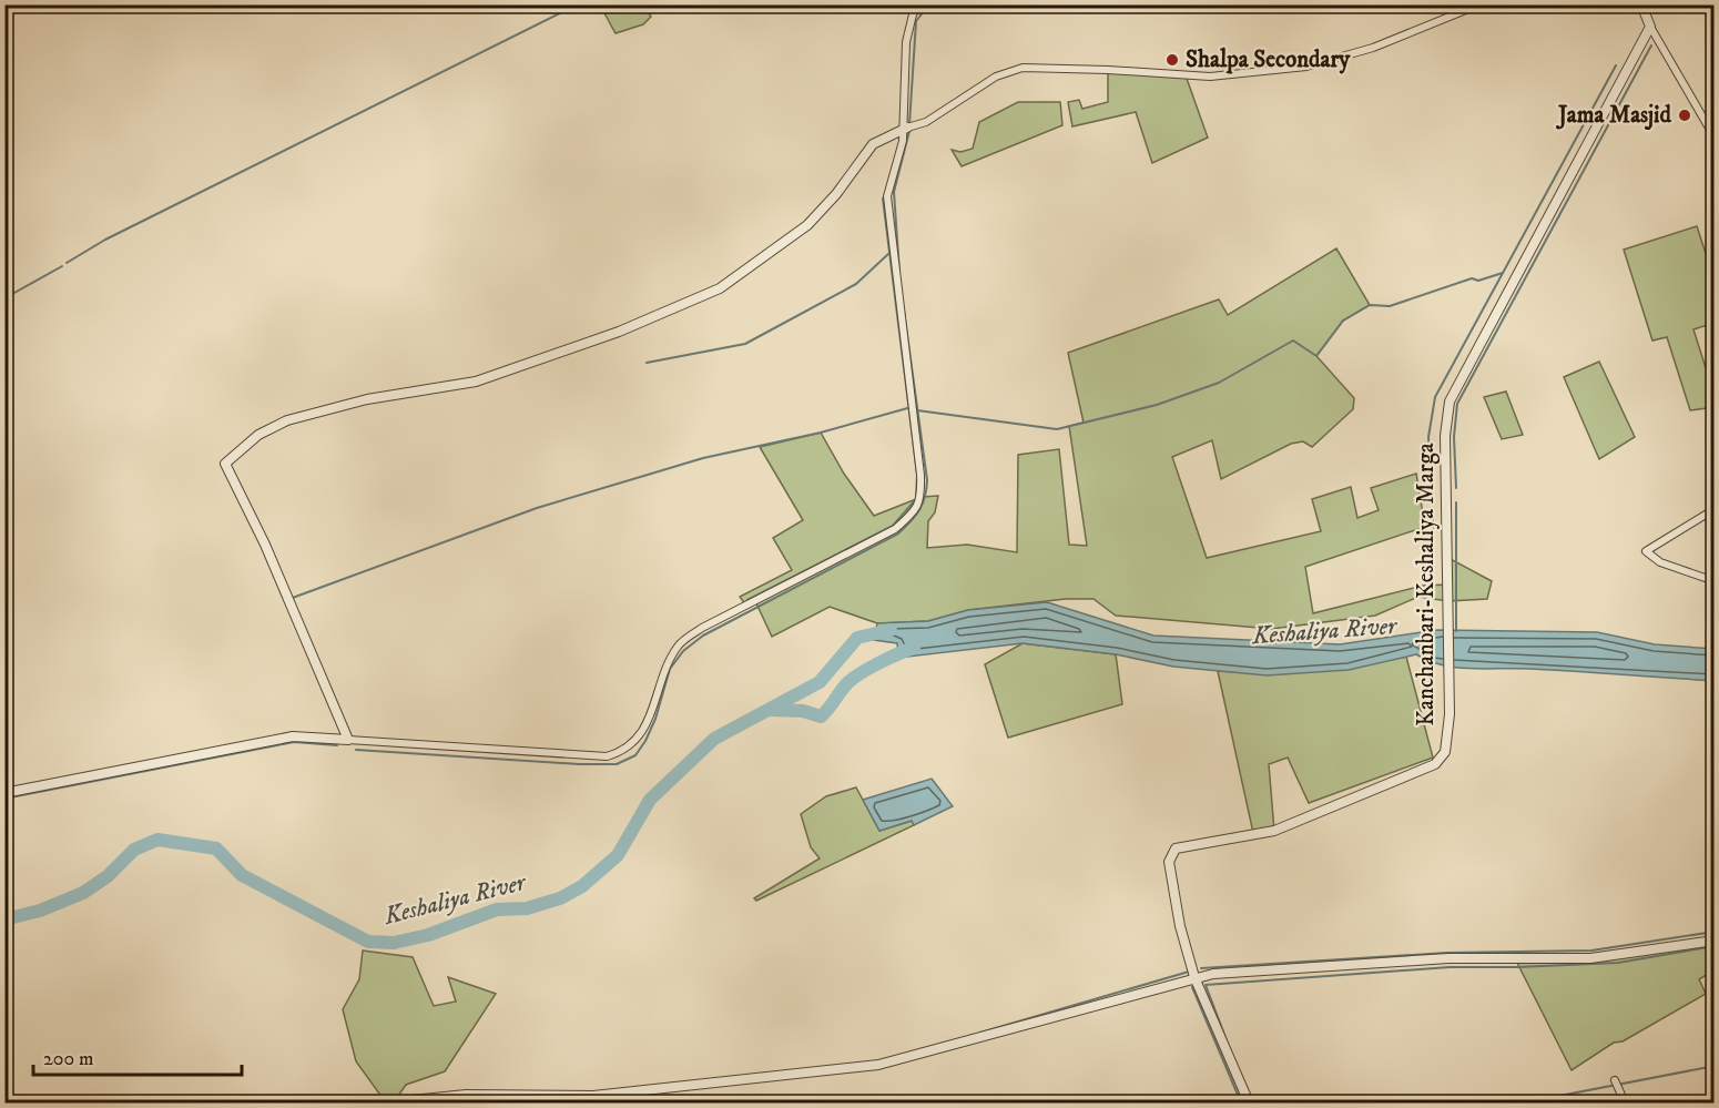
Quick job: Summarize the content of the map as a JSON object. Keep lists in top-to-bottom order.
{
  "streets": {
    "street": ["Kanchanbari-Keshaliya Marga"]
  },
  "water": ["Keshaliya River"],
  "places": ["Shalpa Secondary", "Jama Masjid"],
  "scale_bar": "200 m"
}
